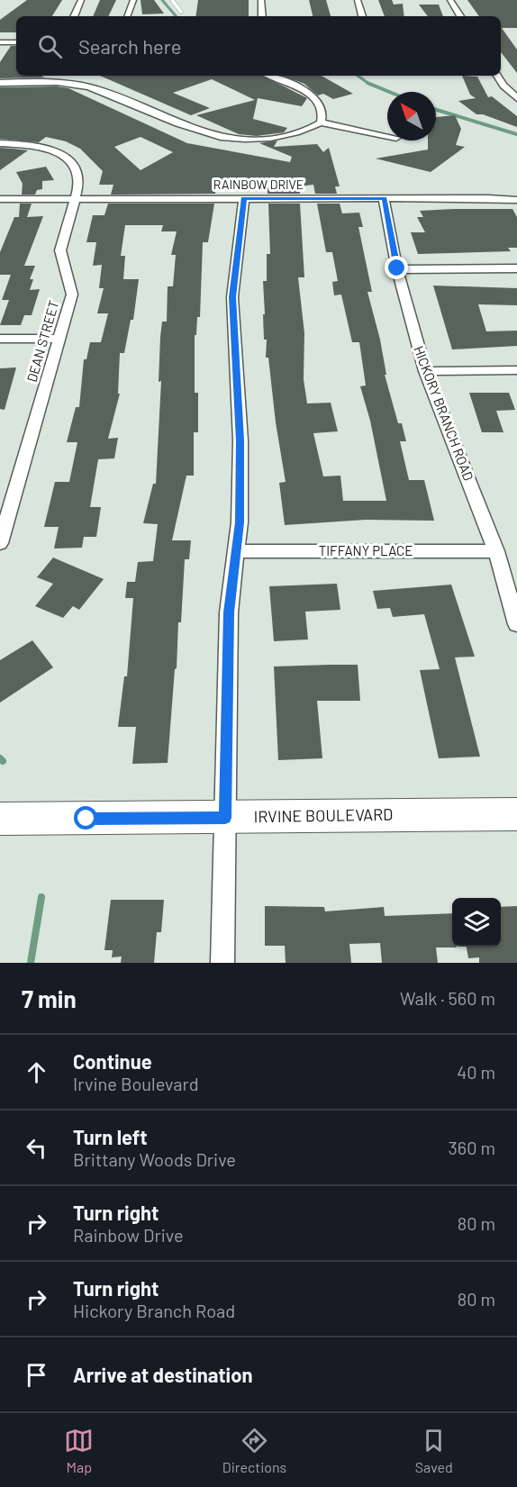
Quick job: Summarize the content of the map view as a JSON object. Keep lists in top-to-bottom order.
{
  "streets": {
    "main road": ["IRVINE BOULEVARD"],
    "street": [
      "RAINBOW DRIVE",
      "DEAN STREET",
      "HICKORY BRANCH ROAD",
      "TIFFANY PLACE"
    ]
  },
  "crossings": [
    ["RAINBOW DRIVE", "DEAN STREET"],
    ["RAINBOW DRIVE", "HICKORY BRANCH ROAD"],
    ["HICKORY BRANCH ROAD", "TIFFANY PLACE"]
  ],
  "north": "top left",
  "page": {
    "search": "Search here",
    "heading": ["7 min", "Walk · 560 m"],
    "list": [
      ["Continue", "Irvine Boulevard", "40 m"],
      ["Turn left", "Brittany Woods Drive", "360 m"],
      ["Turn right", "Rainbow Drive", "80 m"],
      ["Turn right", "Hickory Branch Road", "80 m"],
      "Arrive at destination"
    ],
    "nav": ["Map", "Directions", "Saved"]
  }
}
